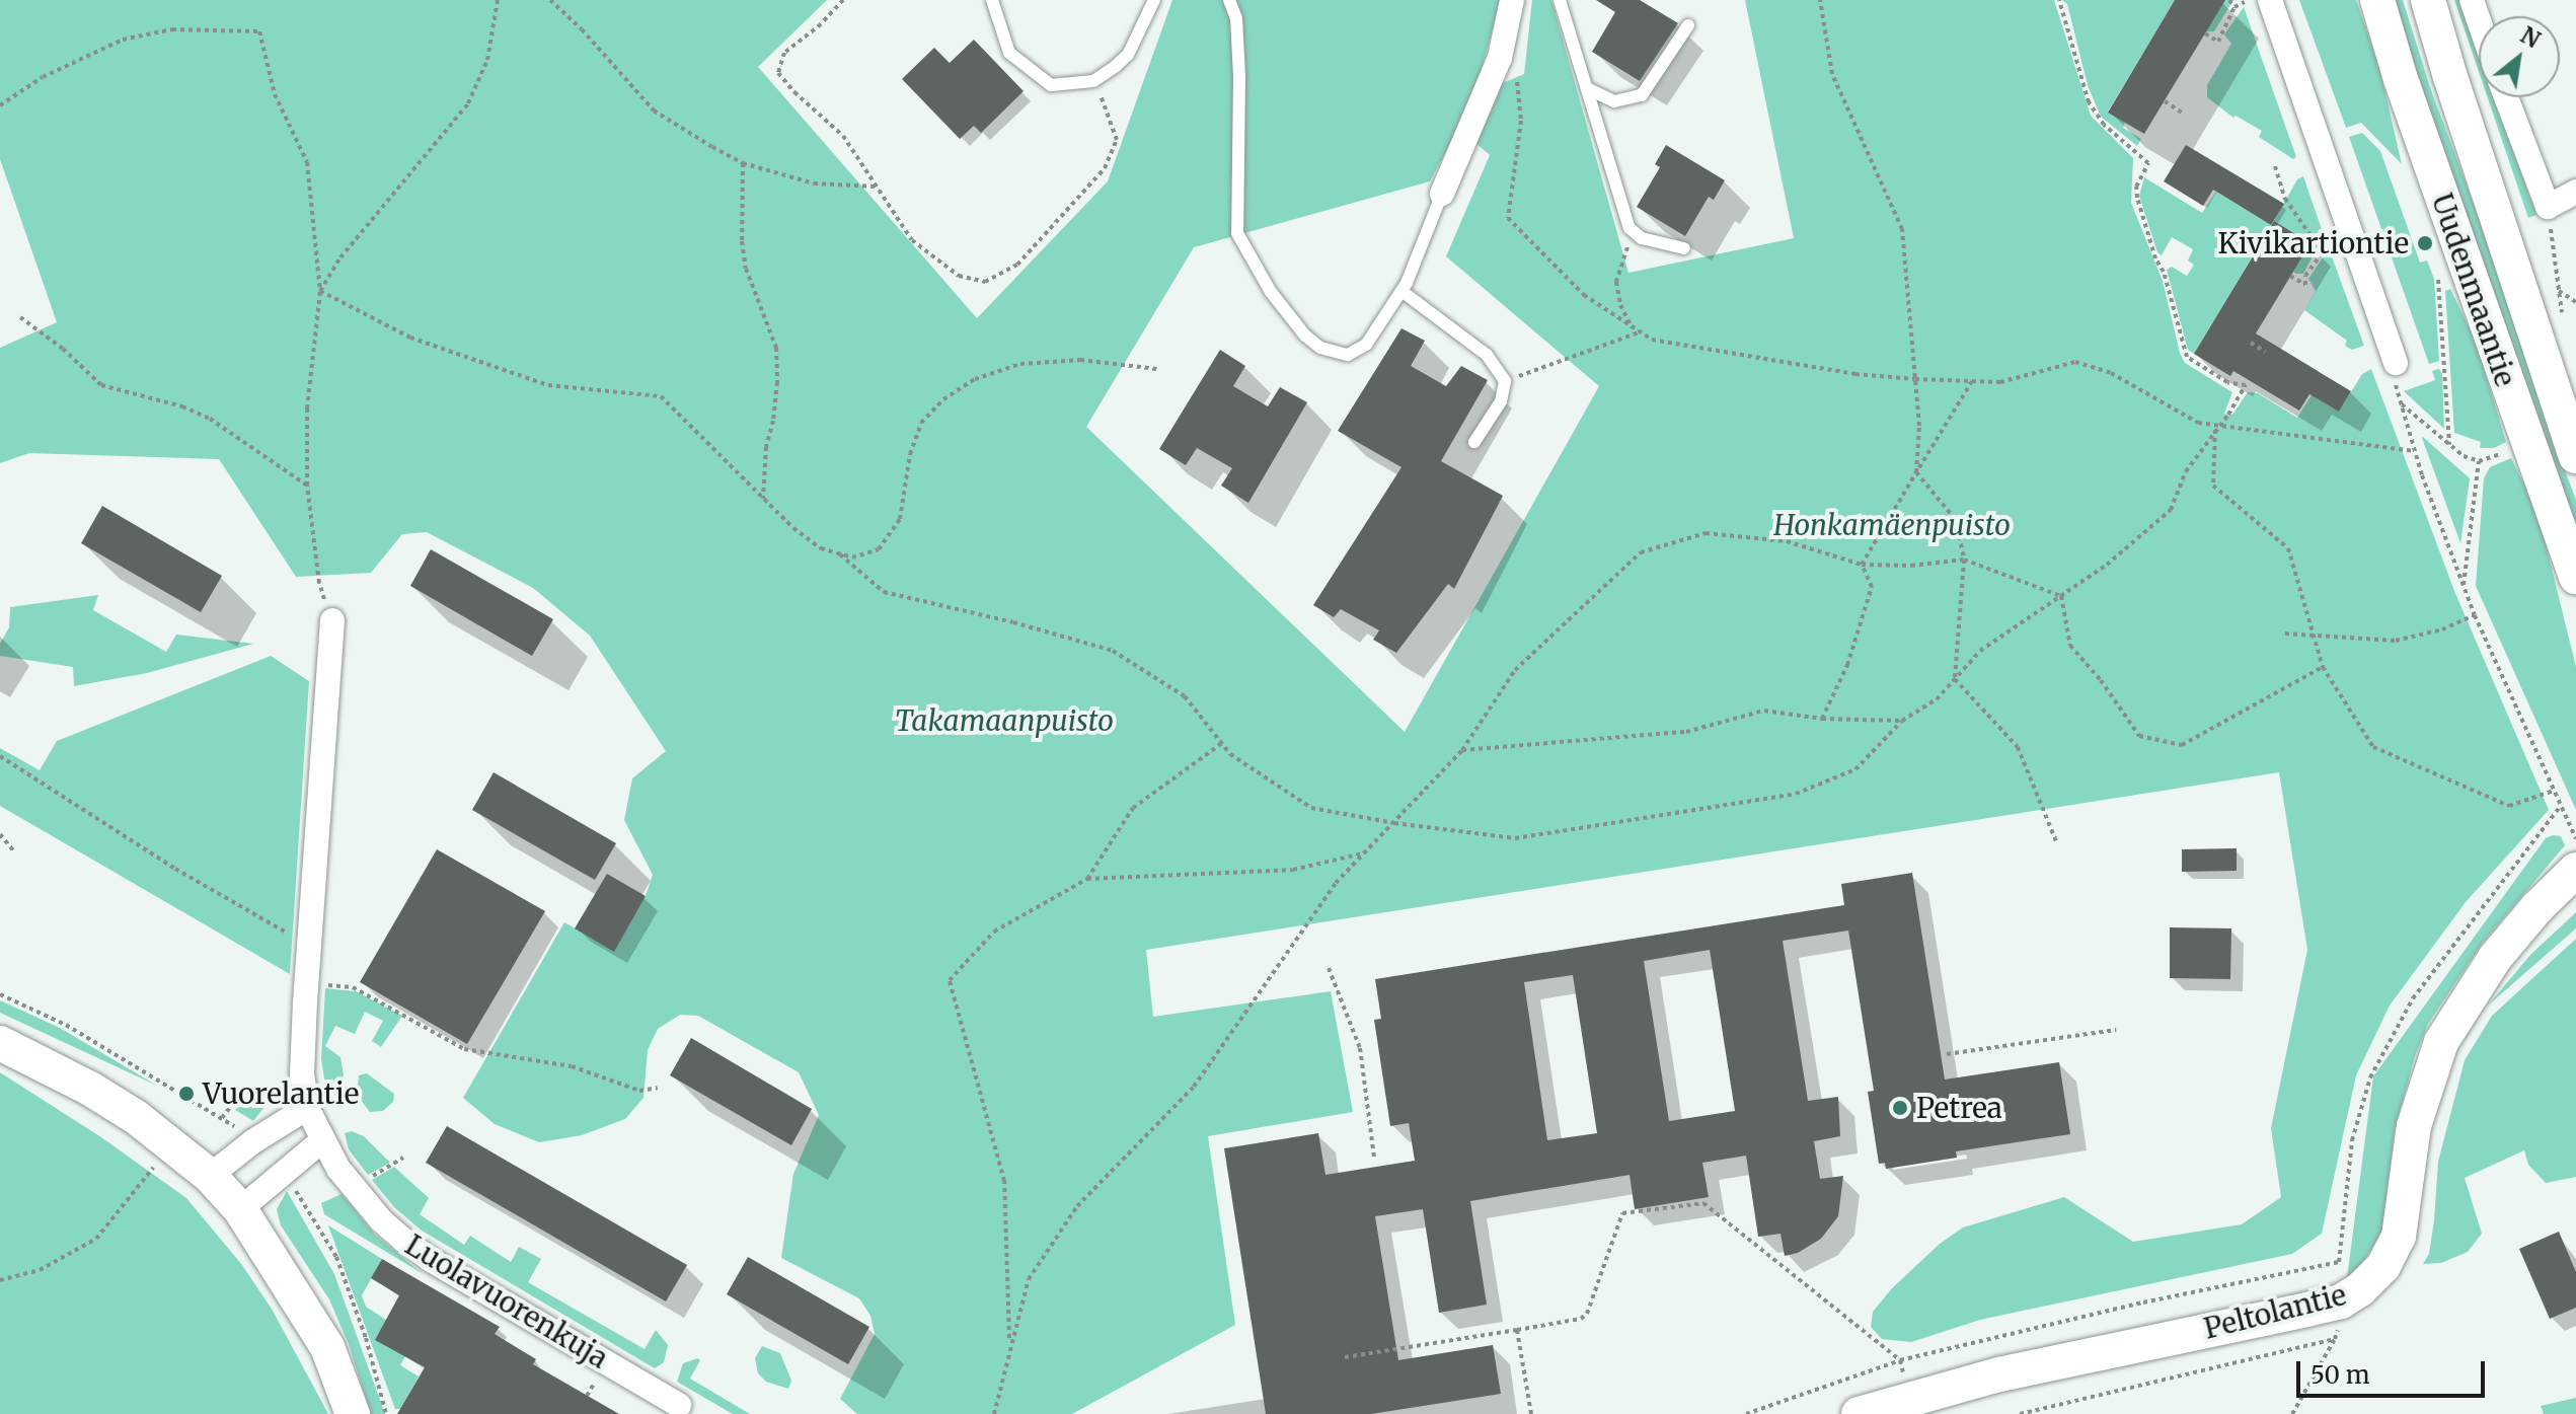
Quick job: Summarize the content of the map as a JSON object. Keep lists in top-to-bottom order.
{
  "streets": {
    "street": ["Uudenmaantie", "Luolavuorenkuja", "Peltolantie"]
  },
  "parks": ["Honkamäenpuisto", "Takamaanpuisto"],
  "places": ["Kivikartiontie", "Vuorelantie", "Petrea"],
  "scale_bar": "50 m",
  "north": "top right"
}
